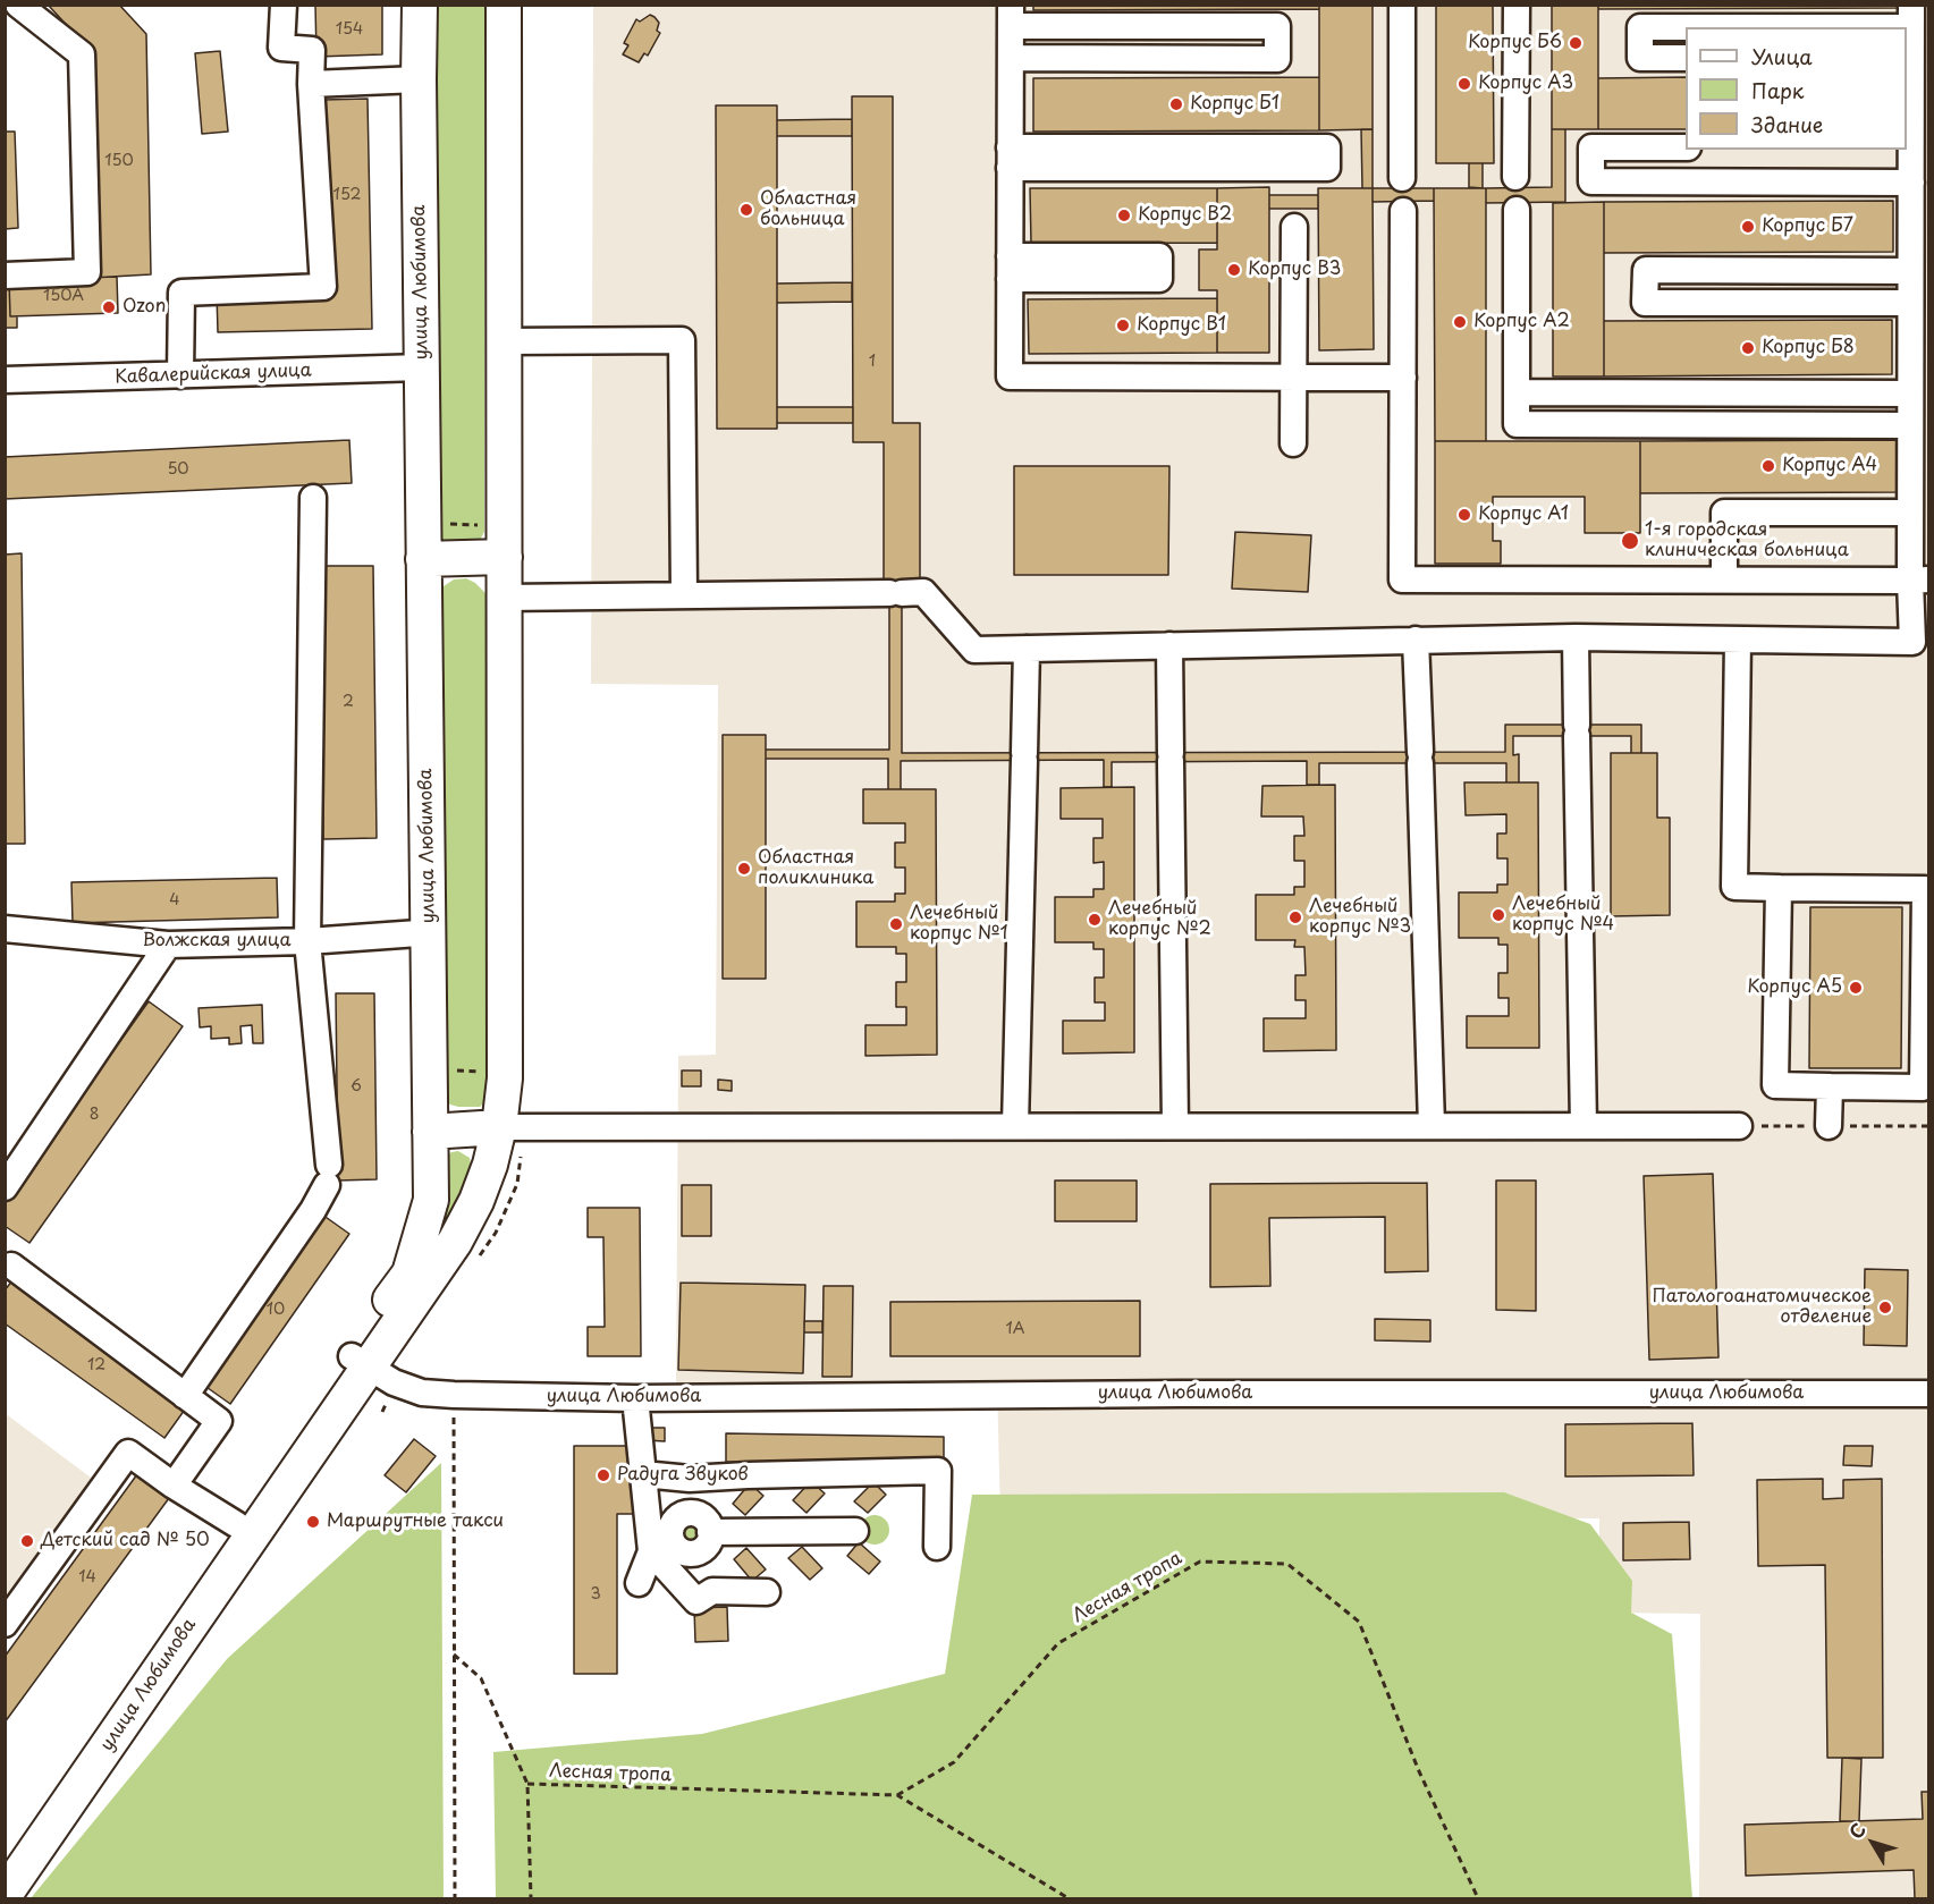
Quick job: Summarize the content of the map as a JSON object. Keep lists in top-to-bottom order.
{
  "streets": {
    "main road": ["улица Любимова"],
    "street": ["Кавалерийская улица", "Волжская улица"],
    "path": ["Лесная тропа"]
  },
  "crossings": [
    ["улица Любимова", "Кавалерийская улица"],
    ["улица Любимова", "Волжская улица"]
  ],
  "places": [
    "Корпус Б6",
    "Корпус А3",
    "Корпус Б1",
    "Областная больница",
    "Корпус В2",
    "Корпус Б7",
    "Корпус В3",
    "Ozon",
    "Корпус А2",
    "Корпус В1",
    "Корпус Б8",
    "Корпус А4",
    "Корпус А1",
    "1-я городская клиническая больница",
    "Областная поликлиника",
    "Лечебный корпус №4",
    "Лечебный корпус №3",
    "Лечебный корпус №2",
    "Лечебный корпус №1",
    "Корпус А5",
    "Патологоанатомическое отделение",
    "Радуга Звуков",
    "Маршрутные такси",
    "Детский сад № 50"
  ],
  "house_numbers": [
    "154",
    "150",
    "152",
    "150А",
    "1",
    "50",
    "2",
    "4",
    "6",
    "8",
    "10",
    "1А",
    "12",
    "14",
    "3"
  ],
  "legend": ["Улица", "Парк", "Здание"],
  "north": "top left"
}
